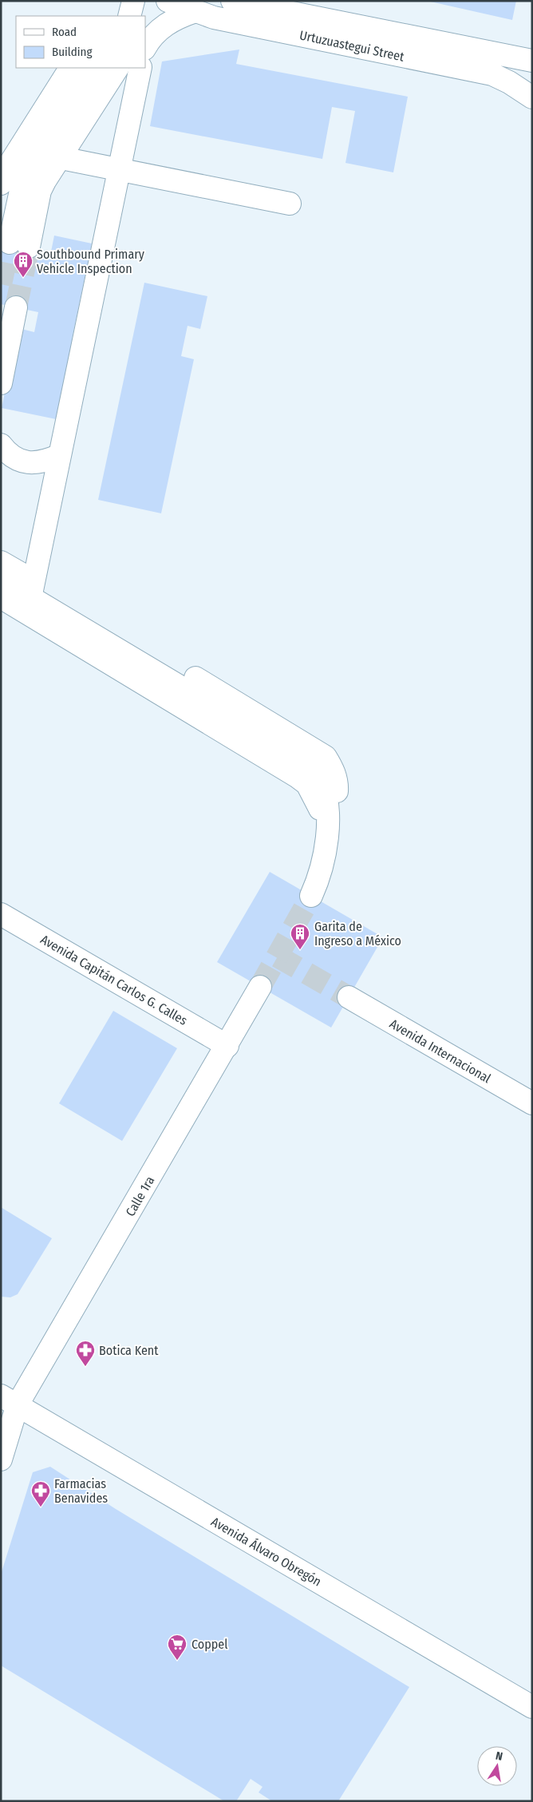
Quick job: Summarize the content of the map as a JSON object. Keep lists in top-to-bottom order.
{
  "streets": {
    "main road": [
      "Urtuzuastegui Street",
      "Avenida Capitán Carlos G. Calles",
      "Avenida Internacional",
      "Calle 1ra",
      "Avenida Álvaro Obregón"
    ]
  },
  "crossings": [
    ["Avenida Capitán Carlos G. Calles", "Calle 1ra"],
    ["Calle 1ra", "Avenida Álvaro Obregón"]
  ],
  "places": {
    "building": ["Southbound Primary Vehicle Inspection", "Garita de Ingreso a México"],
    "pharmacy": ["Botica Kent", "Farmacias Benavides"],
    "supermarket": ["Coppel"]
  },
  "legend": ["Road", "Building"],
  "north": "top"
}
